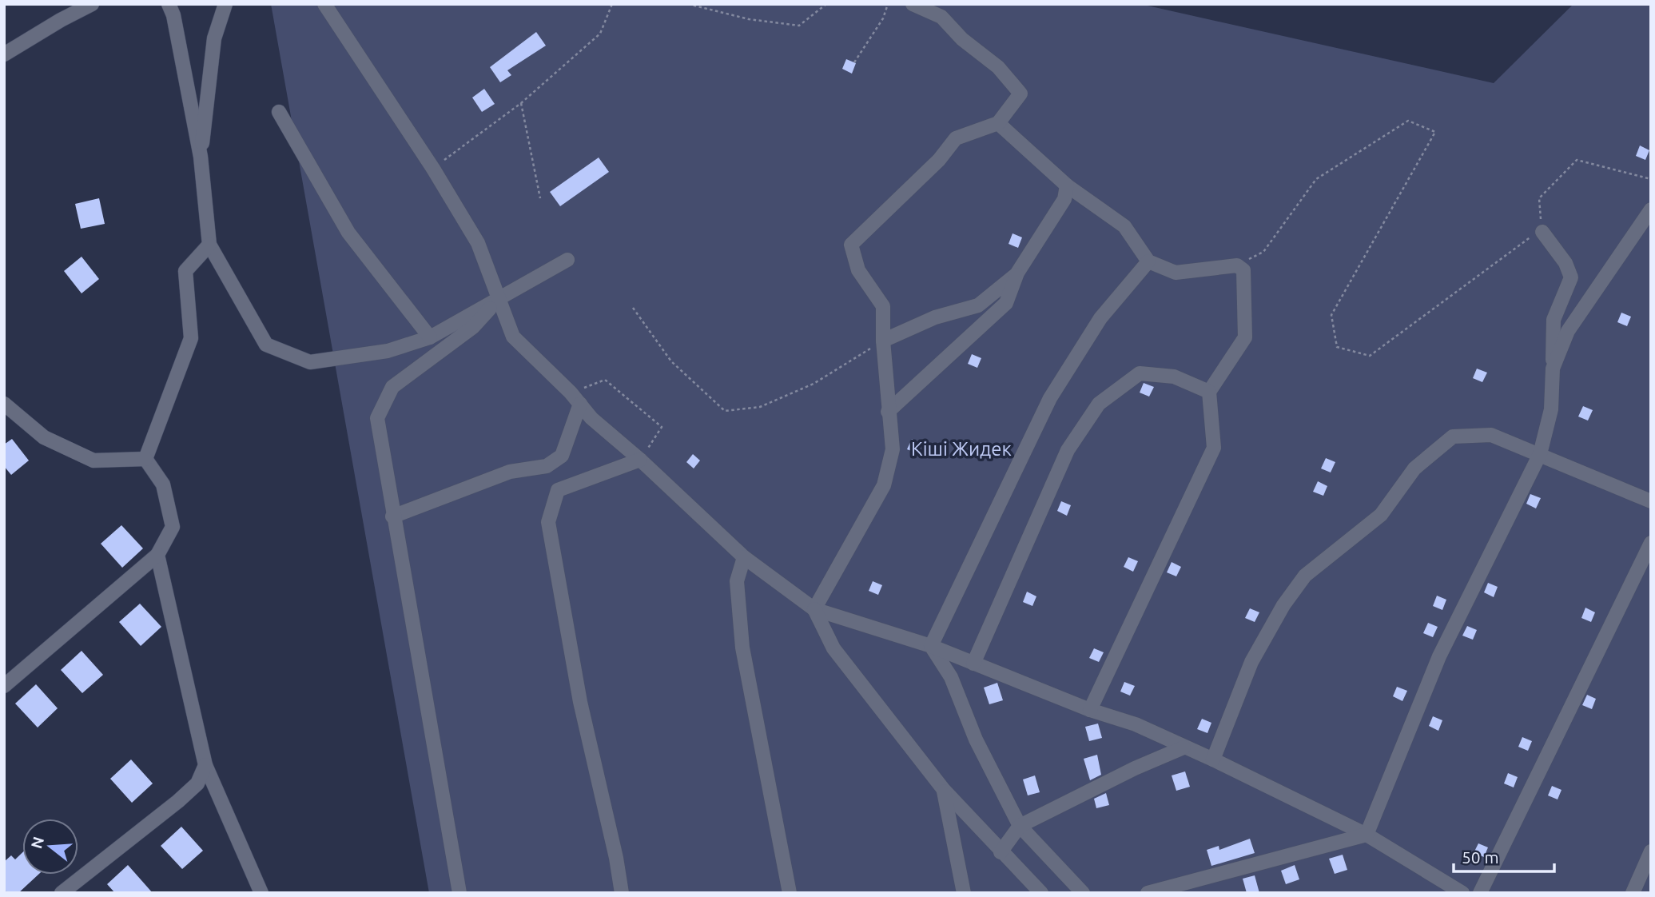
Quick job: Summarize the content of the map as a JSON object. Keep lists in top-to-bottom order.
{
  "parks": ["Кіші Жидек"],
  "scale_bar": "50 m",
  "north": "left"
}
